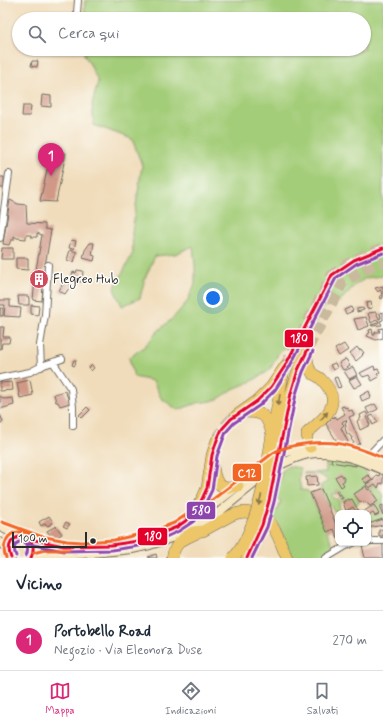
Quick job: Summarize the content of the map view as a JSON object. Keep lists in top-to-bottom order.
{
  "places": {
    "building": ["Flegreo Hub"]
  },
  "lines": ["transit line 180", "transit line 580", "transit line C12"],
  "scale_bar": "100 m",
  "page": {
    "search": "Cerca qui",
    "pins": "1",
    "scale": "100 m",
    "heading": "Vicino",
    "list": [
      {
        "mark": "1",
        "name": "Portobello Road",
        "note": "Negozio · Via Eleonora Duse",
        "value": "270 m"
      }
    ],
    "nav": ["Mappa", "Indicazioni", "Salvati"]
  }
}
